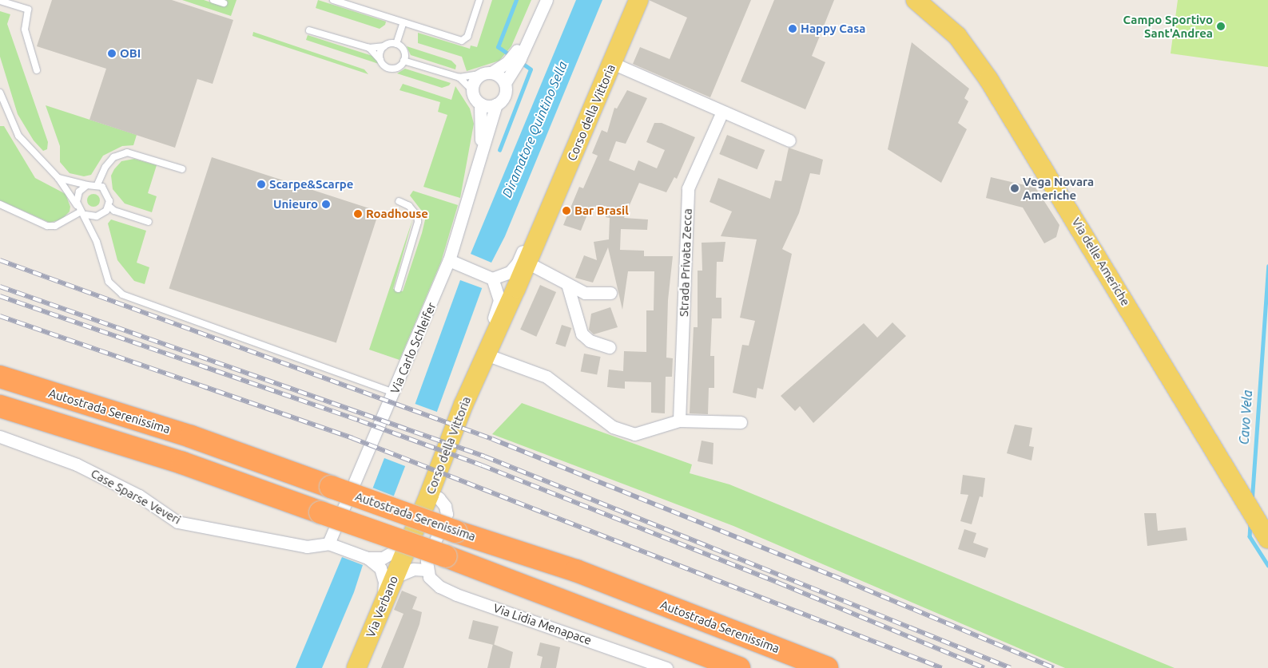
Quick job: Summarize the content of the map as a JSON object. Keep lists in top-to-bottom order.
{
  "streets": {
    "highway": ["Autostrada Serenissima"],
    "main road": ["Corso della Vittoria", "Via delle Americhe", "Via Verbano"],
    "street": [
      "Strada Privata Zecca",
      "Via Carlo Schleifer",
      "Case Sparse Veveri",
      "Via Lidia Menapace"
    ]
  },
  "crossings": [
    ["Corso della Vittoria", "Case Sparse Veveri"],
    ["Corso della Vittoria", "Via Verbano"],
    ["Via Carlo Schleifer", "Case Sparse Veveri"],
    ["Case Sparse Veveri", "Via Verbano"]
  ],
  "water": ["Diramatore Quintino Sella", "Cavo Vela"],
  "places": [
    "Campo Sportivo Sant'Andrea",
    "Happy Casa",
    "OBI",
    "Scarpe&Scarpe",
    "Vega Novara Americhe",
    "Unieuro",
    "Bar Brasil",
    "Roadhouse"
  ]
}
